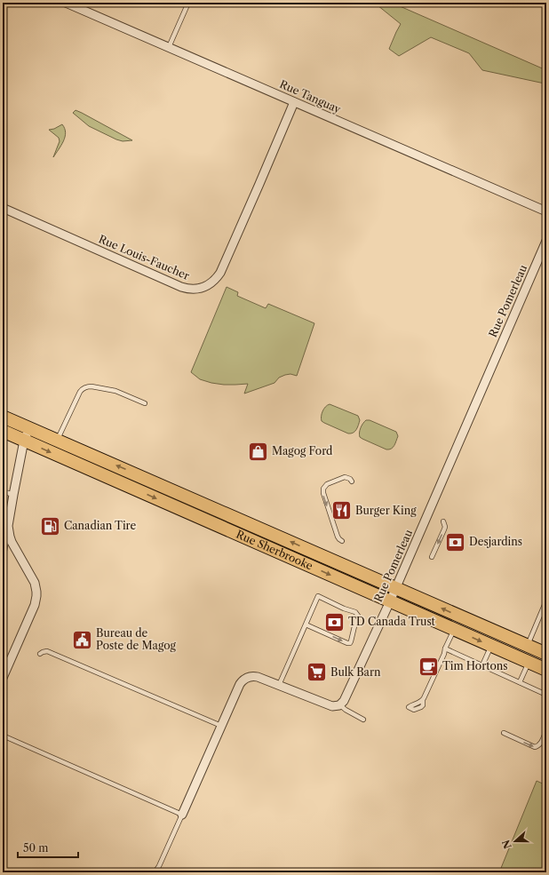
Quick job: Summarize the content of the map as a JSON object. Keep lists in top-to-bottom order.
{
  "streets": {
    "main road": ["Rue Sherbrooke"],
    "street": ["Rue Tanguay", "Rue Louis-Faucher", "Rue Pomerleau"]
  },
  "crossings": [
    ["Rue Tanguay", "Rue Louis-Faucher"],
    ["Rue Pomerleau", "Rue Sherbrooke"]
  ],
  "places": {
    "shop": ["Magog Ford"],
    "restaurant": ["Burger King"],
    "fuel station": ["Canadian Tire"],
    "bank": ["Desjardins", "TD Canada Trust"],
    "public building": ["Bureau de Poste de Magog"],
    "cafe": ["Tim Hortons"],
    "supermarket": ["Bulk Barn"]
  },
  "scale_bar": "50 m",
  "north": "left"
}
